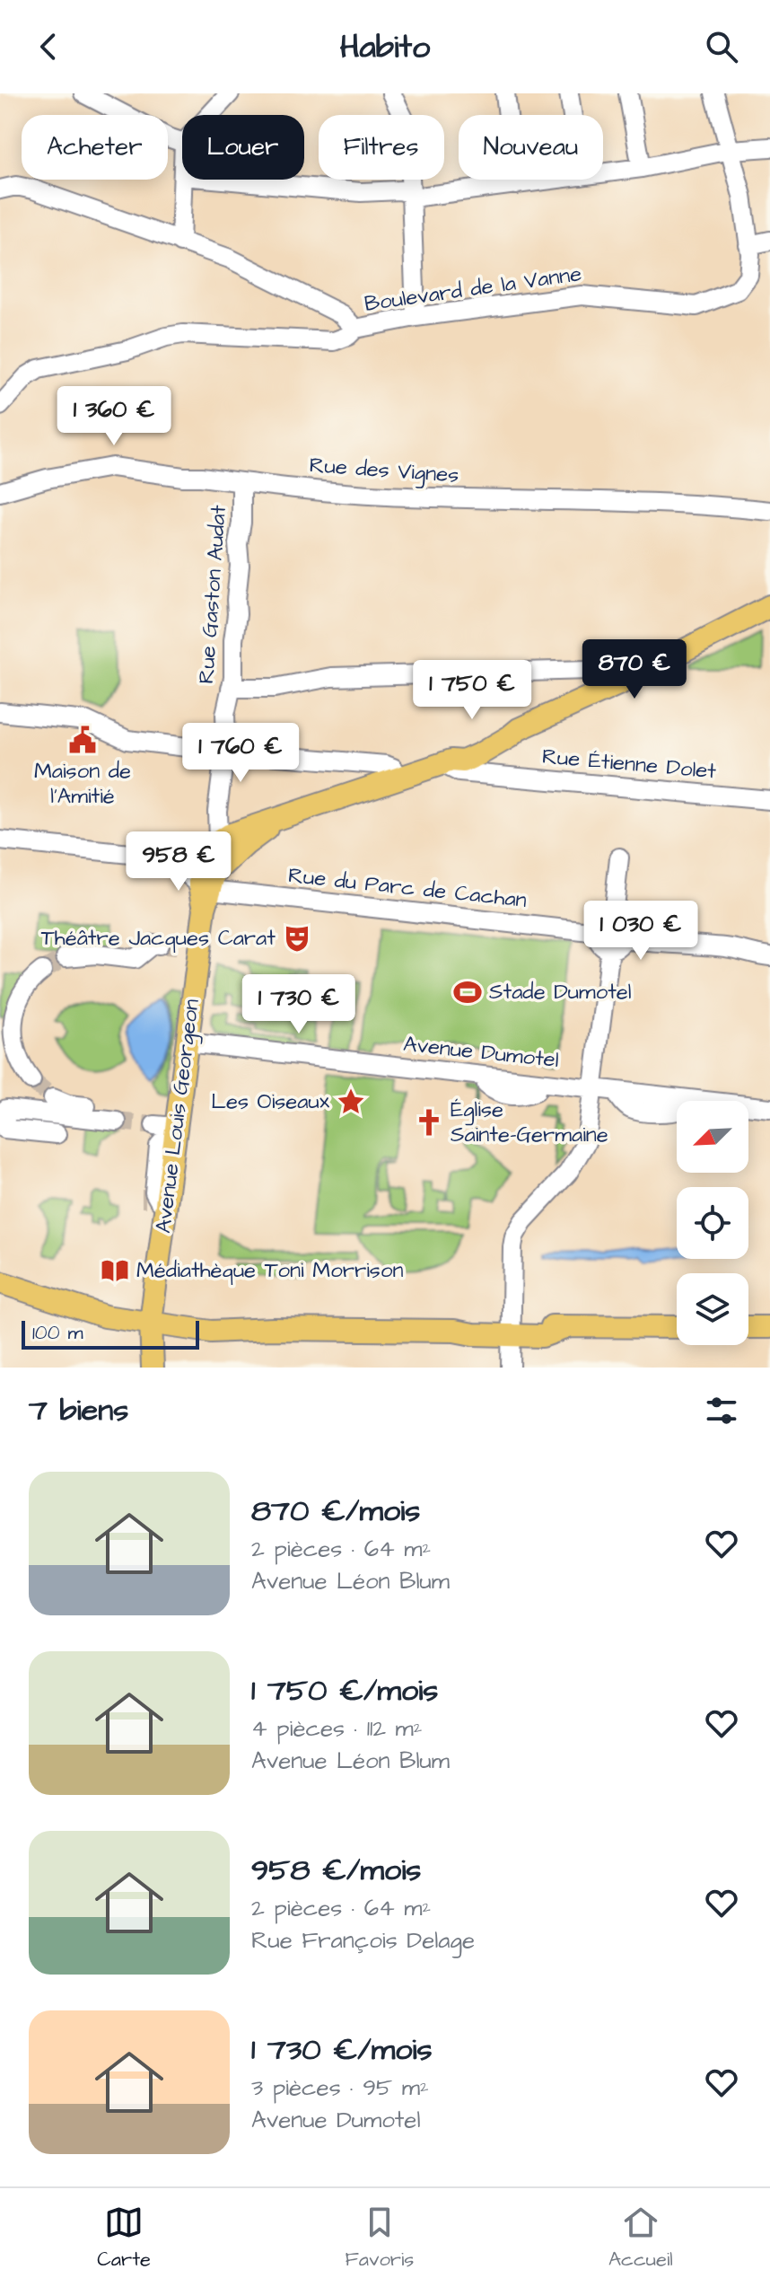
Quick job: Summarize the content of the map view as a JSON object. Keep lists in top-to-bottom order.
{
  "streets": {
    "main road": ["Avenue Louis Georgeon"],
    "street": [
      "Boulevard de la Vanne",
      "Rue des Vignes",
      "Rue Gaston Audat",
      "Rue Étienne Dolet",
      "Rue du Parc de Cachan",
      "Avenue Dumotel"
    ]
  },
  "crossings": [
    ["Rue des Vignes", "Rue Gaston Audat"],
    ["Rue Gaston Audat", "Avenue Louis Georgeon"],
    ["Rue du Parc de Cachan", "Avenue Louis Georgeon"],
    ["Avenue Dumotel", "Avenue Louis Georgeon"]
  ],
  "places": {
    "public building": ["Maison de l'Amitié"],
    "theatre": ["Théâtre Jacques Carat"],
    "sports": ["Stade Dumotel"],
    "place": ["Les Oiseaux"],
    "church": ["Église Sainte-Germaine"],
    "library": ["Médiathèque Toni Morrison"]
  },
  "scale_bar": "100 m",
  "north": "bottom left",
  "page": {
    "header": "Habito",
    "chip": [
      "Acheter",
      "Louer",
      "Filtres",
      "Nouveau"
    ],
    "price": [
      "1 360 €",
      "870 €",
      "1 750 €",
      "1 760 €",
      "958 €",
      "1 030 €",
      "1 730 €"
    ],
    "scale": "100 m",
    "heading": "7 biens",
    "list": [
      {
        "name": "870 €/mois",
        "note": "2 pièces · 64 m² · Avenue Léon Blum"
      },
      {
        "name": "1 750 €/mois",
        "note": "4 pièces · 112 m² · Avenue Léon Blum"
      },
      {
        "name": "958 €/mois",
        "note": "2 pièces · 64 m² · Rue François Delage"
      },
      {
        "name": "1 730 €/mois",
        "note": "3 pièces · 95 m² · Avenue Dumotel"
      }
    ],
    "tabs": ["Carte", "Favoris", "Accueil"]
  }
}
